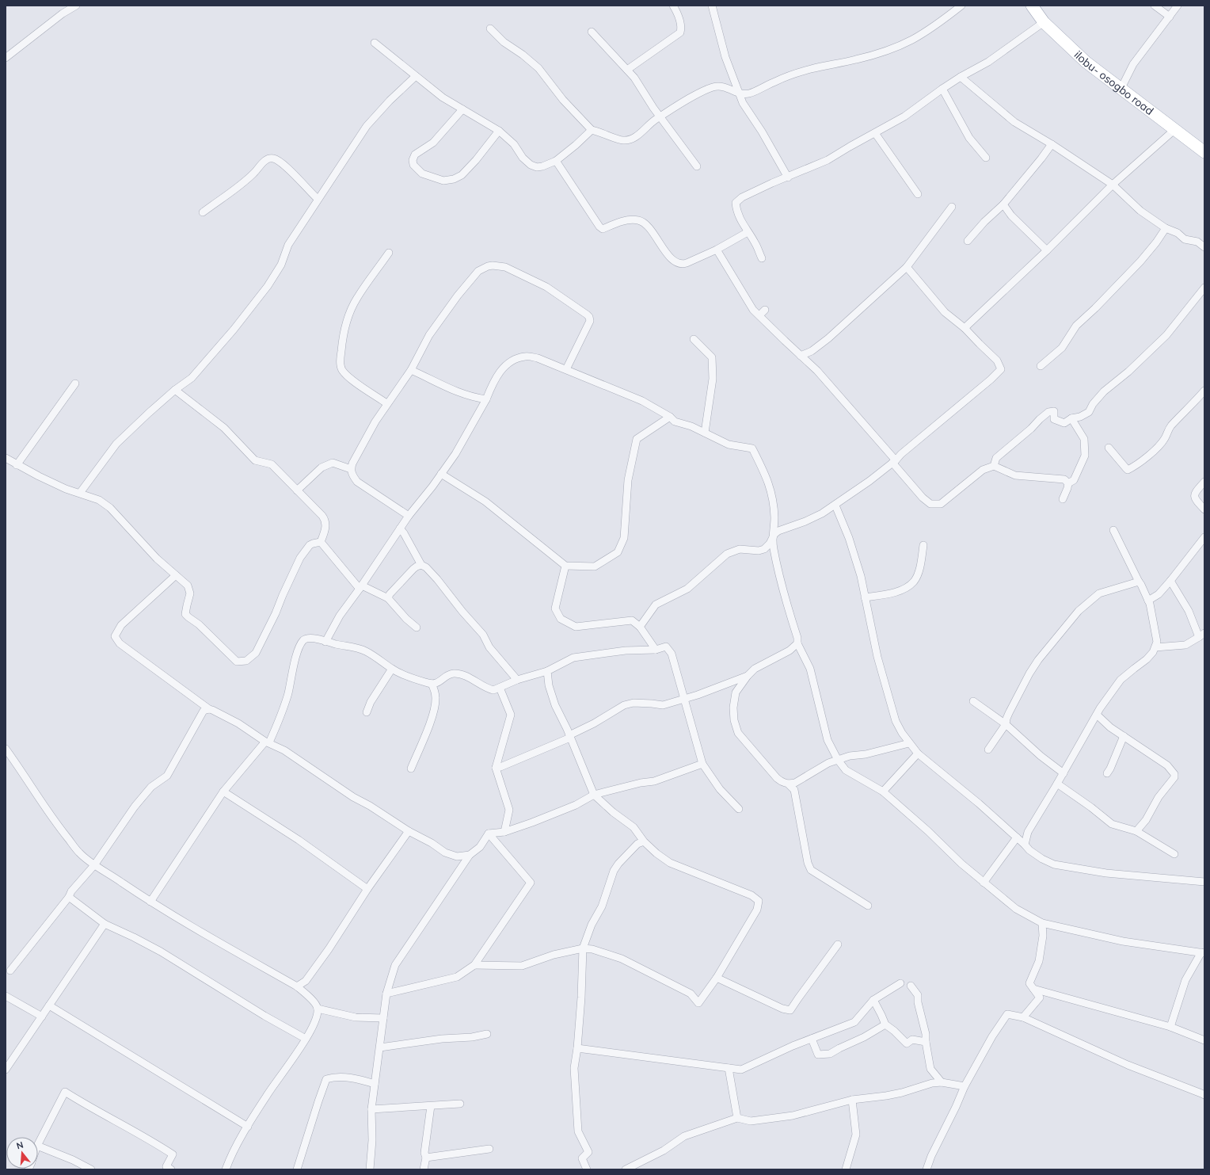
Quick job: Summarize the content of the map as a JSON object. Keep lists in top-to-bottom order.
{
  "streets": {
    "main road": ["ilobu- osogbo road"]
  },
  "north": "top"
}
